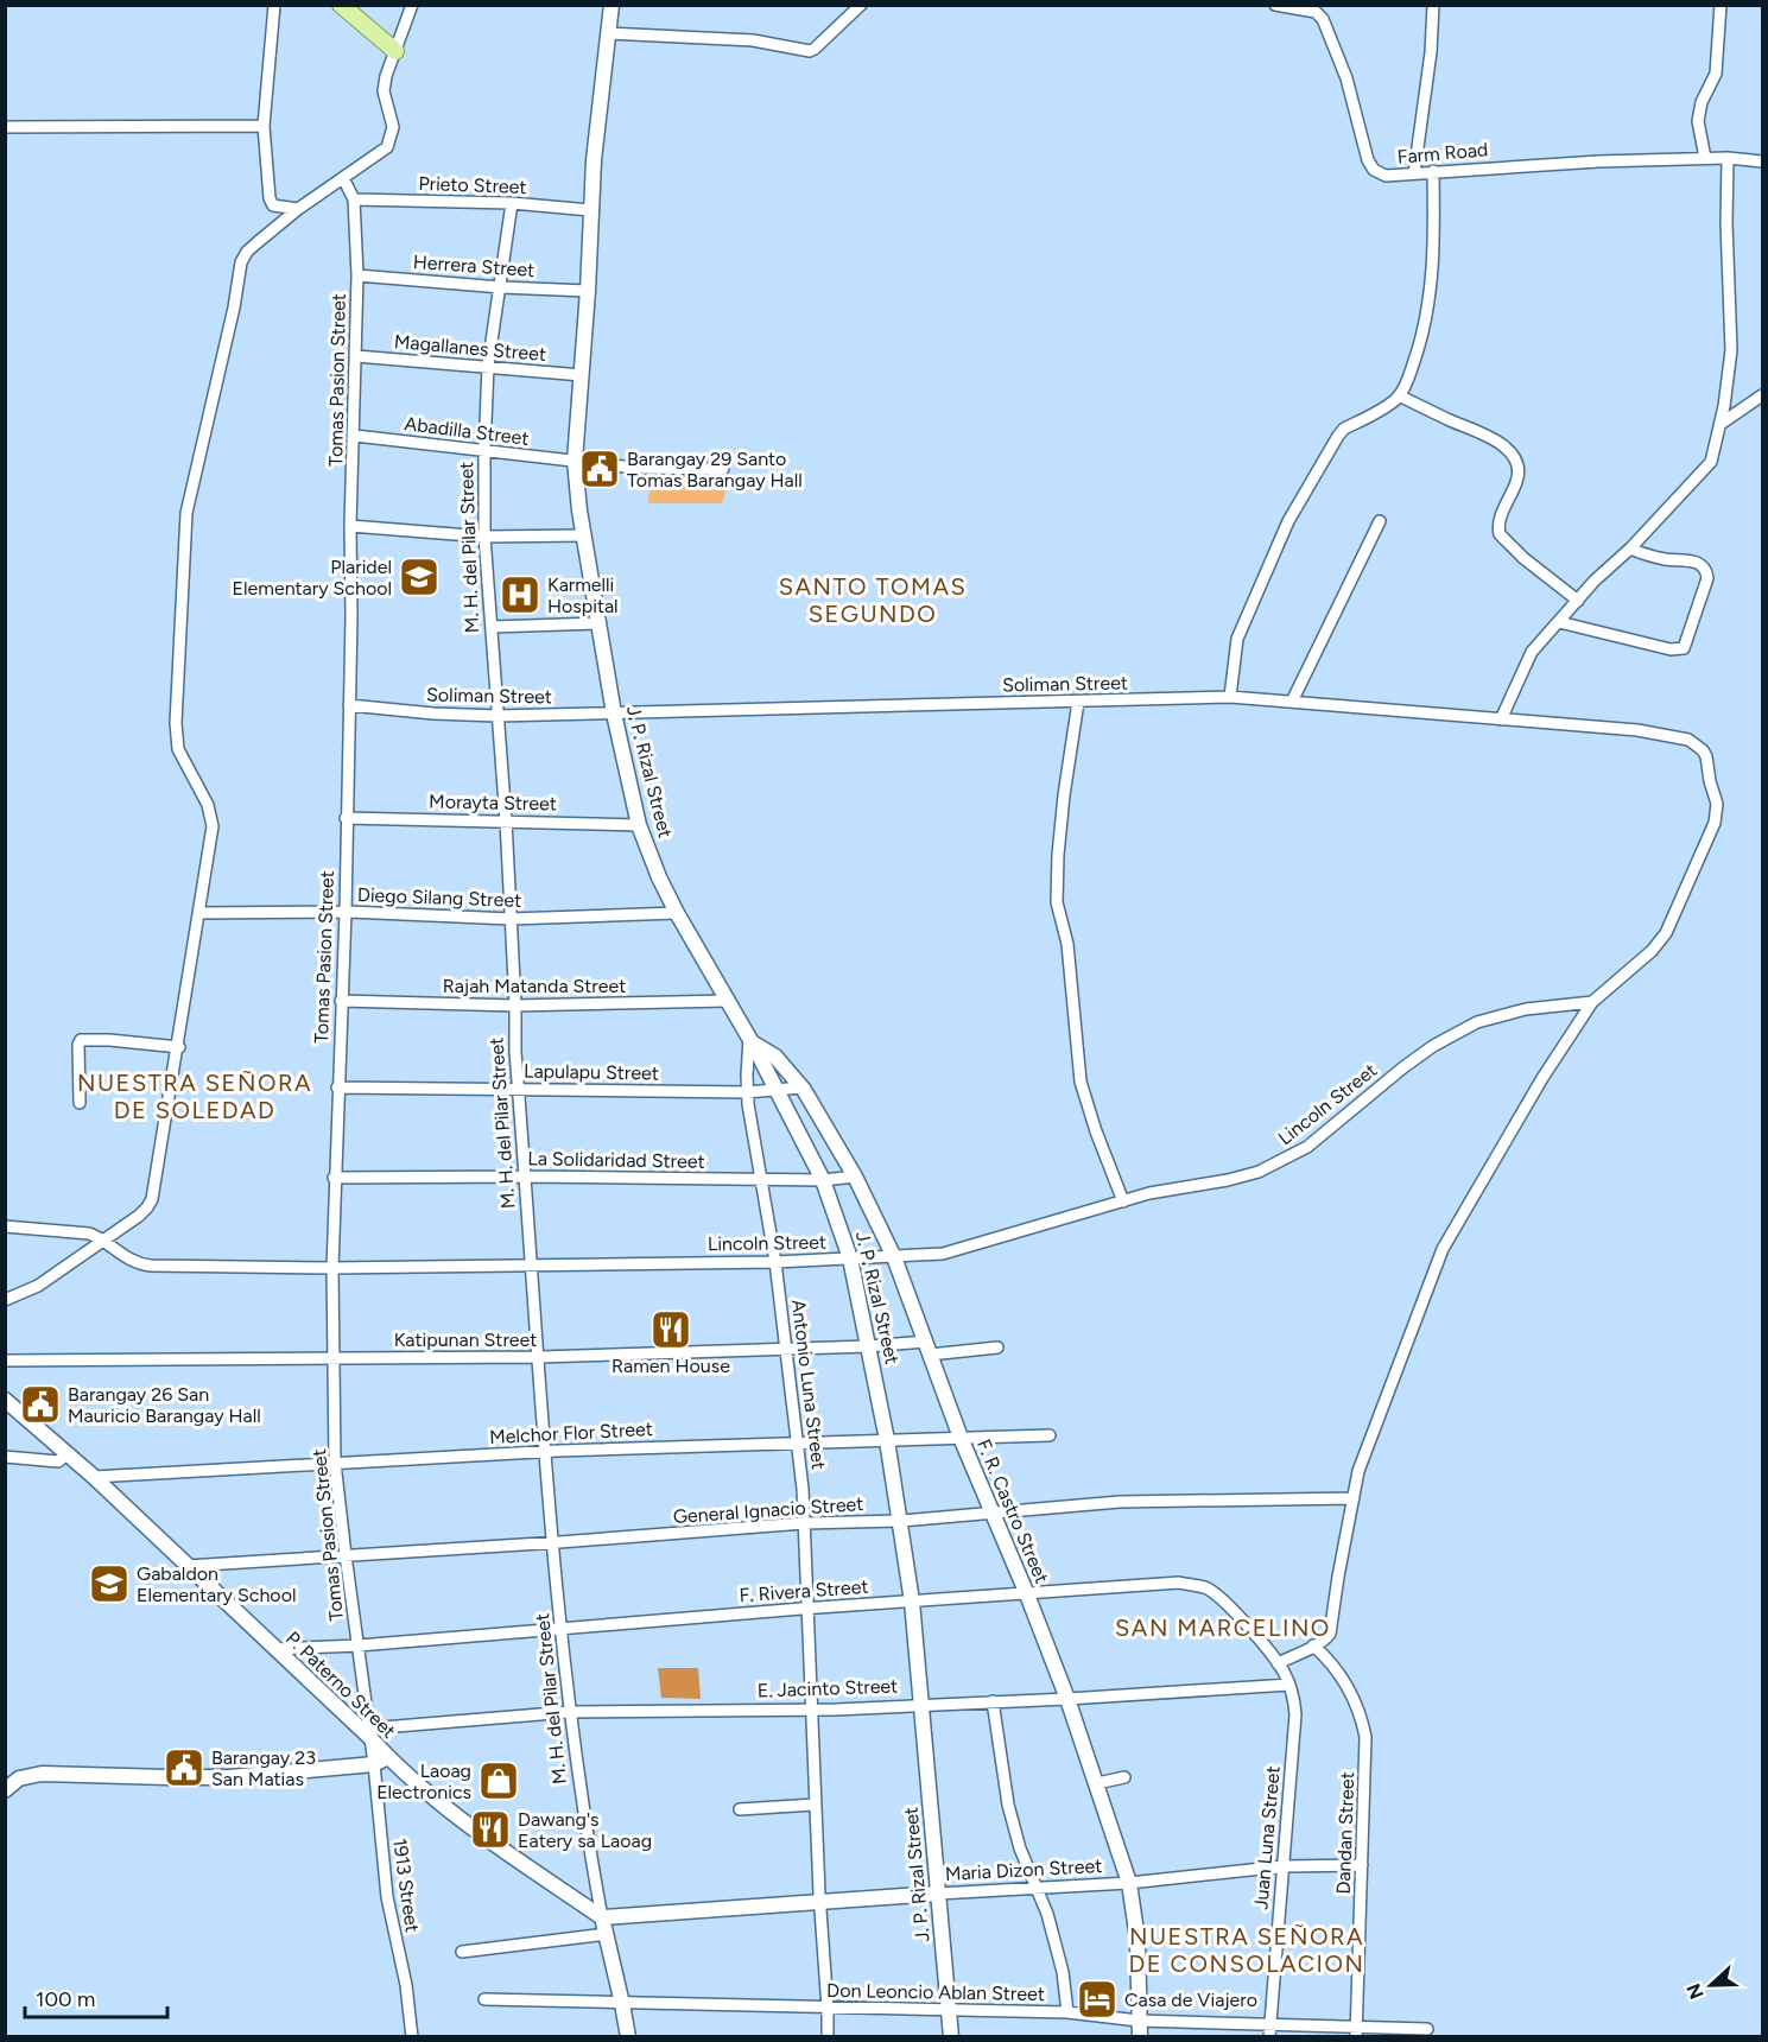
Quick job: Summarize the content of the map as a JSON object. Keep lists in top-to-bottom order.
{
  "streets": {
    "main road": [
      "M. H. del Pilar Street",
      "J. P. Rizal Street",
      "F. R. Castro Street",
      "P. Paterno Street",
      "Maria Dizon Street"
    ],
    "street": [
      "Farm Road",
      "Prieto Street",
      "Herrera Street",
      "Magallanes Street",
      "Tomas Pasion Street",
      "Abadilla Street",
      "Soliman Street",
      "Morayta Street",
      "Diego Silang Street",
      "Rajah Matanda Street",
      "Lapulapu Street",
      "Lincoln Street",
      "La Solidaridad Street",
      "Katipunan Street",
      "Antonio Luna Street",
      "Melchor Flor Street",
      "General Ignacio Street",
      "F. Rivera Street",
      "E. Jacinto Street",
      "Dandan Street",
      "Juan Luna Street",
      "1913 Street",
      "Don Leoncio Ablan Street"
    ]
  },
  "crossings": [
    ["Prieto Street", "Tomas Pasion Street"],
    ["Prieto Street", "M. H. del Pilar Street"],
    ["Prieto Street", "J. P. Rizal Street"],
    ["Herrera Street", "Tomas Pasion Street"],
    ["Herrera Street", "M. H. del Pilar Street"],
    ["Herrera Street", "J. P. Rizal Street"],
    ["Magallanes Street", "Tomas Pasion Street"],
    ["Magallanes Street", "M. H. del Pilar Street"],
    ["Magallanes Street", "J. P. Rizal Street"],
    ["Tomas Pasion Street", "Abadilla Street"],
    ["Tomas Pasion Street", "Soliman Street"],
    ["Tomas Pasion Street", "Morayta Street"],
    ["Tomas Pasion Street", "Diego Silang Street"],
    ["Tomas Pasion Street", "Rajah Matanda Street"],
    ["Tomas Pasion Street", "Lapulapu Street"],
    ["Tomas Pasion Street", "Lincoln Street"],
    ["Tomas Pasion Street", "La Solidaridad Street"],
    ["Tomas Pasion Street", "Katipunan Street"],
    ["Tomas Pasion Street", "Melchor Flor Street"],
    ["Tomas Pasion Street", "General Ignacio Street"],
    ["Tomas Pasion Street", "F. Rivera Street"],
    ["Tomas Pasion Street", "P. Paterno Street"],
    ["Tomas Pasion Street", "E. Jacinto Street"],
    ["Tomas Pasion Street", "1913 Street"],
    ["Abadilla Street", "M. H. del Pilar Street"],
    ["Abadilla Street", "J. P. Rizal Street"],
    ["M. H. del Pilar Street", "Soliman Street"],
    ["M. H. del Pilar Street", "Morayta Street"],
    ["M. H. del Pilar Street", "Diego Silang Street"],
    ["M. H. del Pilar Street", "Rajah Matanda Street"],
    ["M. H. del Pilar Street", "Lapulapu Street"],
    ["M. H. del Pilar Street", "Lincoln Street"],
    ["M. H. del Pilar Street", "La Solidaridad Street"],
    ["M. H. del Pilar Street", "Katipunan Street"],
    ["M. H. del Pilar Street", "Melchor Flor Street"],
    ["M. H. del Pilar Street", "General Ignacio Street"],
    ["M. H. del Pilar Street", "F. Rivera Street"],
    ["M. H. del Pilar Street", "P. Paterno Street"],
    ["M. H. del Pilar Street", "E. Jacinto Street"],
    ["M. H. del Pilar Street", "Maria Dizon Street"],
    ["M. H. del Pilar Street", "Don Leoncio Ablan Street"],
    ["Soliman Street", "J. P. Rizal Street"],
    ["Soliman Street", "Lincoln Street"],
    ["J. P. Rizal Street", "Morayta Street"],
    ["J. P. Rizal Street", "Diego Silang Street"],
    ["J. P. Rizal Street", "Rajah Matanda Street"],
    ["J. P. Rizal Street", "Lapulapu Street"],
    ["J. P. Rizal Street", "Lincoln Street"],
    ["J. P. Rizal Street", "La Solidaridad Street"],
    ["J. P. Rizal Street", "Katipunan Street"],
    ["J. P. Rizal Street", "Antonio Luna Street"],
    ["J. P. Rizal Street", "Melchor Flor Street"],
    ["J. P. Rizal Street", "General Ignacio Street"],
    ["J. P. Rizal Street", "F. R. Castro Street"],
    ["J. P. Rizal Street", "F. Rivera Street"],
    ["J. P. Rizal Street", "E. Jacinto Street"],
    ["J. P. Rizal Street", "Maria Dizon Street"],
    ["J. P. Rizal Street", "Don Leoncio Ablan Street"],
    ["Lapulapu Street", "Antonio Luna Street"],
    ["Lapulapu Street", "F. R. Castro Street"],
    ["Lincoln Street", "Antonio Luna Street"],
    ["Lincoln Street", "F. R. Castro Street"],
    ["La Solidaridad Street", "Antonio Luna Street"],
    ["La Solidaridad Street", "F. R. Castro Street"],
    ["Katipunan Street", "Antonio Luna Street"],
    ["Katipunan Street", "F. R. Castro Street"],
    ["Antonio Luna Street", "Melchor Flor Street"],
    ["Antonio Luna Street", "General Ignacio Street"],
    ["Antonio Luna Street", "F. R. Castro Street"],
    ["Antonio Luna Street", "F. Rivera Street"],
    ["Antonio Luna Street", "E. Jacinto Street"],
    ["Antonio Luna Street", "Maria Dizon Street"],
    ["Antonio Luna Street", "Don Leoncio Ablan Street"],
    ["Melchor Flor Street", "F. R. Castro Street"],
    ["Melchor Flor Street", "P. Paterno Street"],
    ["General Ignacio Street", "F. R. Castro Street"],
    ["General Ignacio Street", "P. Paterno Street"],
    ["F. R. Castro Street", "F. Rivera Street"],
    ["F. R. Castro Street", "E. Jacinto Street"],
    ["F. R. Castro Street", "Maria Dizon Street"],
    ["F. R. Castro Street", "Don Leoncio Ablan Street"],
    ["F. Rivera Street", "P. Paterno Street"],
    ["F. Rivera Street", "E. Jacinto Street"],
    ["F. Rivera Street", "Juan Luna Street"],
    ["P. Paterno Street", "E. Jacinto Street"],
    ["P. Paterno Street", "Maria Dizon Street"],
    ["P. Paterno Street", "1913 Street"],
    ["E. Jacinto Street", "Juan Luna Street"],
    ["E. Jacinto Street", "1913 Street"],
    ["Dandan Street", "Maria Dizon Street"],
    ["Dandan Street", "Don Leoncio Ablan Street"],
    ["Juan Luna Street", "Maria Dizon Street"],
    ["Juan Luna Street", "Don Leoncio Ablan Street"]
  ],
  "districts": [
    "SANTO TOMAS SEGUNDO",
    "NUESTRA SEÑORA DE SOLEDAD",
    "SAN MARCELINO",
    "NUESTRA SEÑORA DE CONSOLACION"
  ],
  "places": {
    "public building": ["Barangay 29 Santo Tomas Barangay Hall", "Barangay 26 San Mauricio Barangay Hall", "Barangay 23 San Matias"],
    "school or university": ["Plaridel Elementary School", "Gabaldon Elementary School"],
    "hospital": ["Karmelli Hospital"],
    "restaurant": ["Ramen House", "Dawang's Eatery sa Laoag"],
    "shop": ["Laoag Electronics"],
    "hotel": ["Casa de Viajero"]
  },
  "scale_bar": "100 m",
  "north": "left"
}
